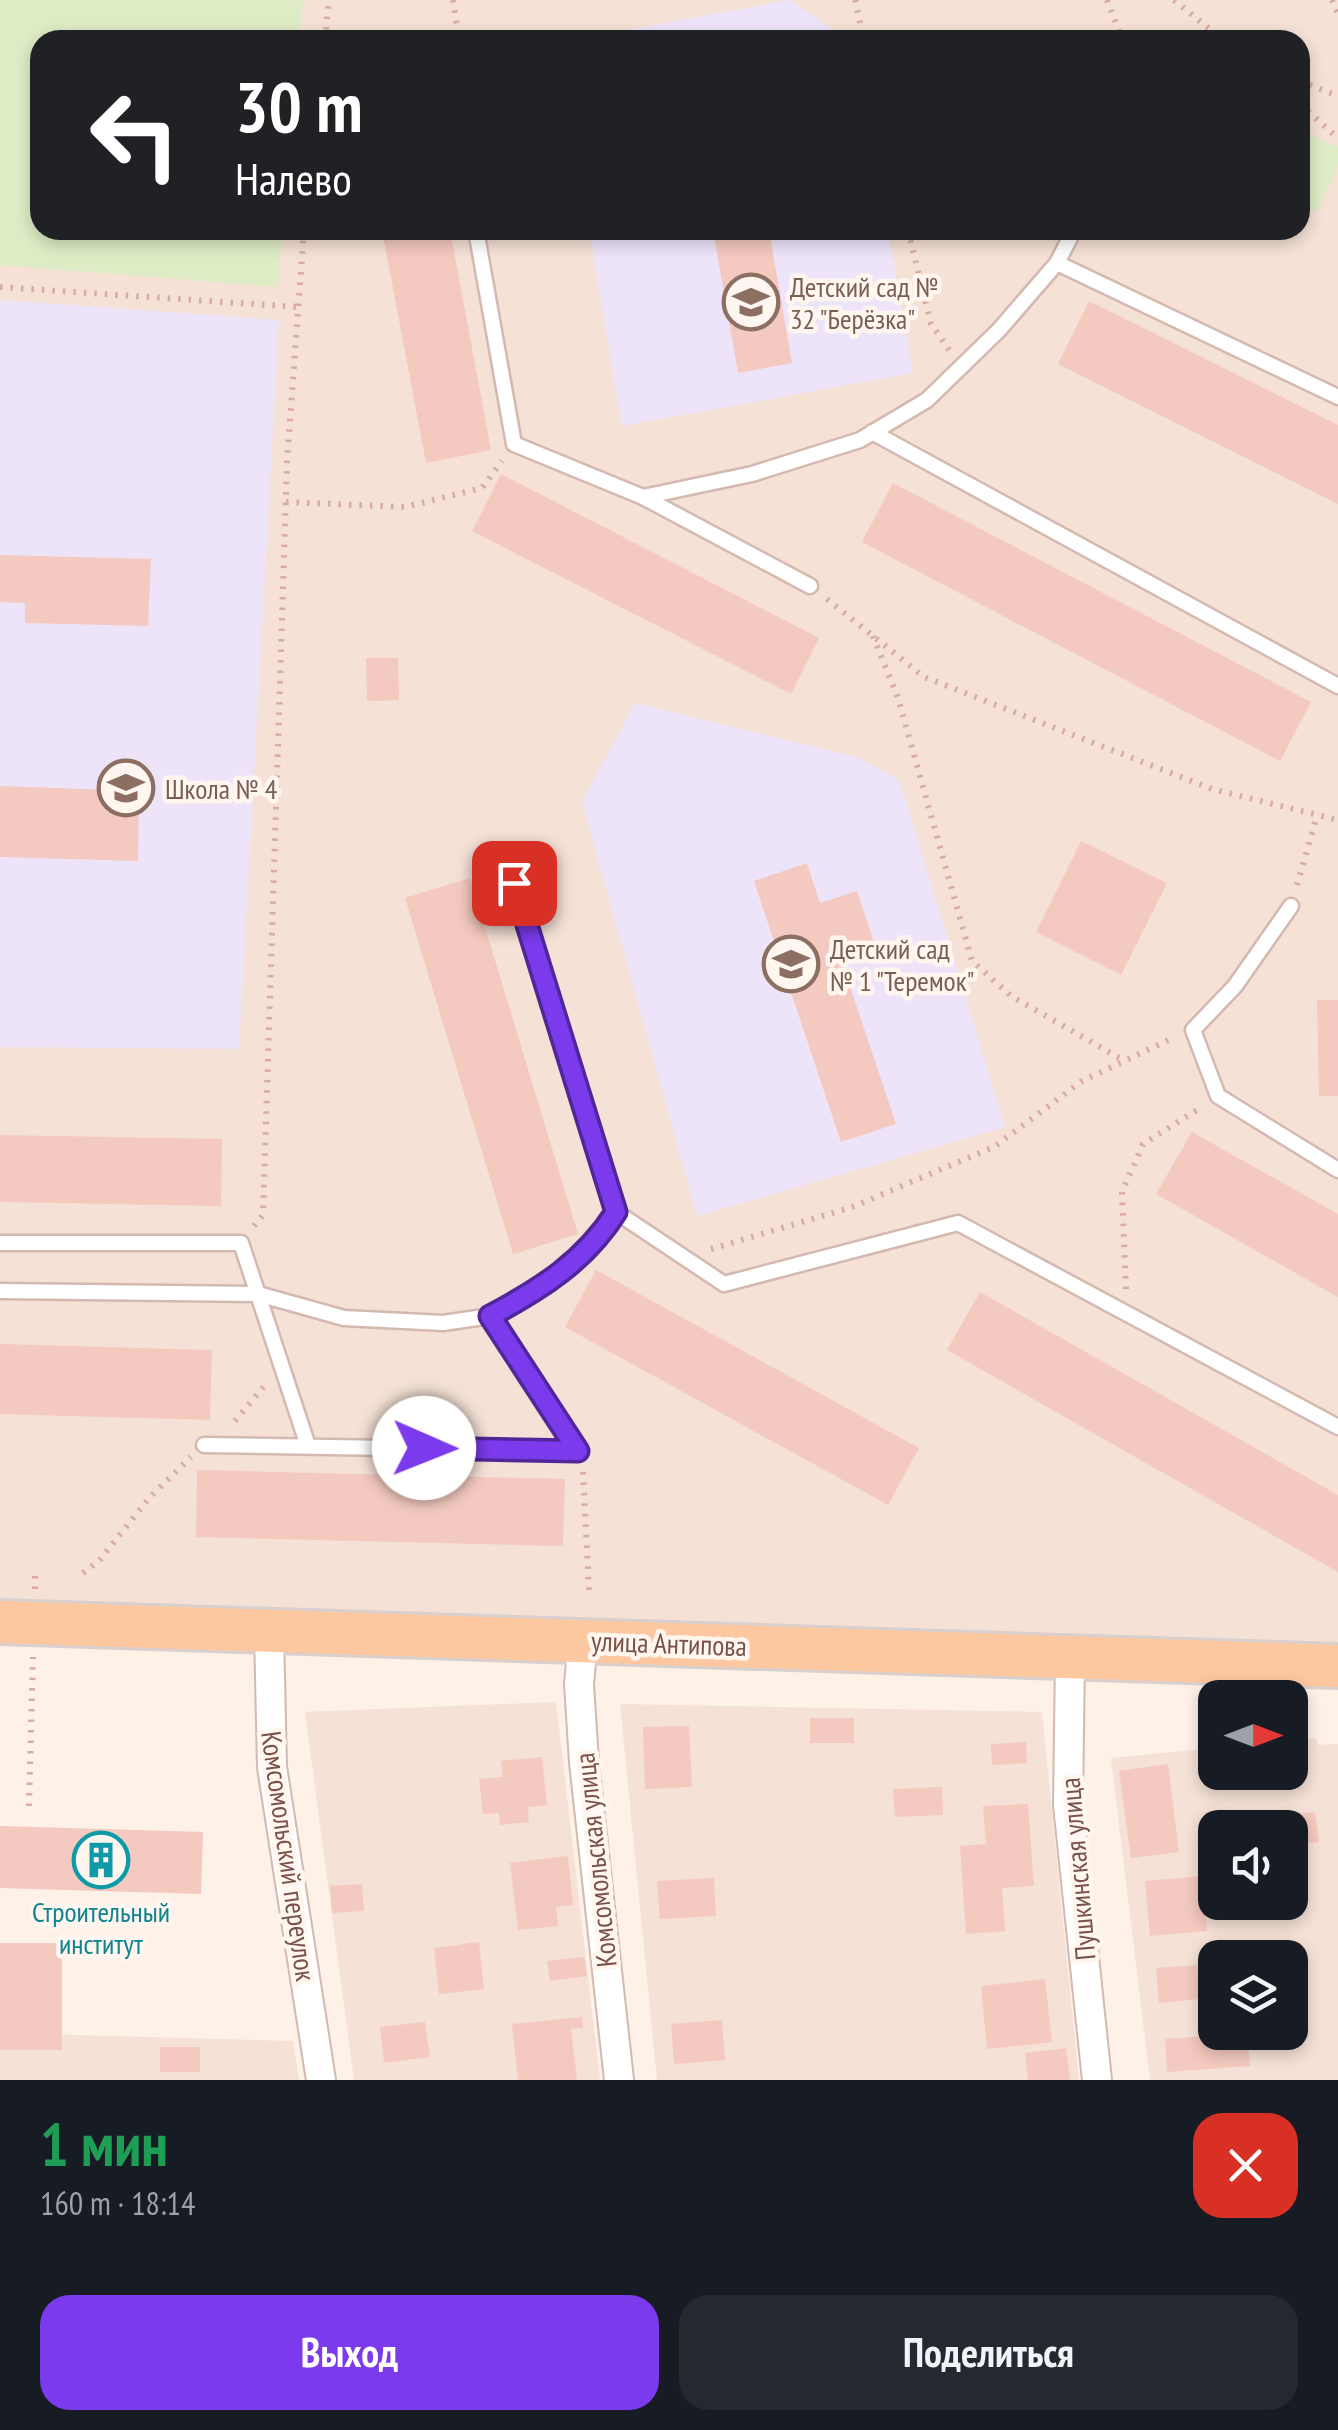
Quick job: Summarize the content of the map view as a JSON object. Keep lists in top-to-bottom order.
{
  "streets": {
    "main road": ["улица Антипова"],
    "street": ["Комсомольский переулок", "Комсомольская улица", "Пушкинская улица"]
  },
  "crossings": [
    ["улица Антипова", "Комсомольский переулок"],
    ["улица Антипова", "Комсомольская улица"],
    ["улица Антипова", "Пушкинская улица"]
  ],
  "places": {
    "school or university": ["Детский сад № 32 \"Берёзка\"", "Школа № 4", "Детский сад № 1 \"Теремок\""],
    "building": ["Строительный институт"]
  },
  "north": "right",
  "page": {
    "turn": ["30 m", "Налево"],
    "heading": ["1 мин", "160 m · 18:14"],
    "buttons": ["Выход", "Поделиться"]
  }
}
